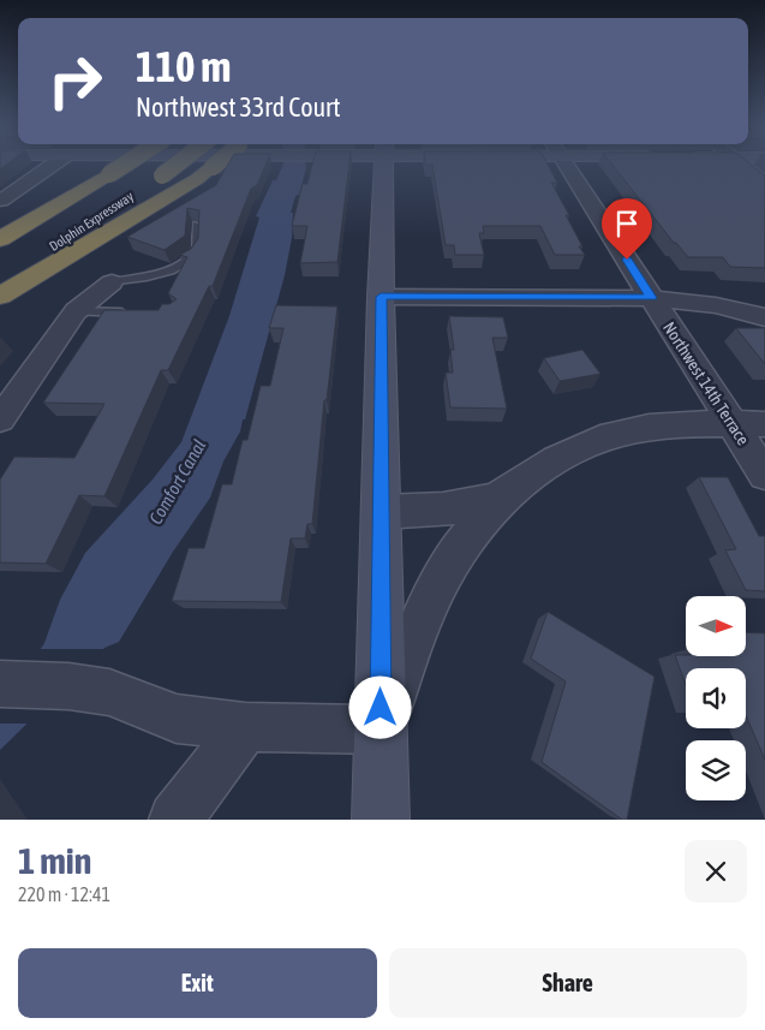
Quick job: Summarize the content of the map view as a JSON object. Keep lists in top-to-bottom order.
{
  "streets": {
    "highway": ["Dolphin Expressway"],
    "street": ["Northwest 14th Terrace"]
  },
  "water": ["Comfort Canal"],
  "north": "right",
  "page": {
    "turn": ["110 m", "Northwest 33rd Court"],
    "heading": ["1 min", "220 m · 12:41"],
    "buttons": ["Exit", "Share"]
  }
}
